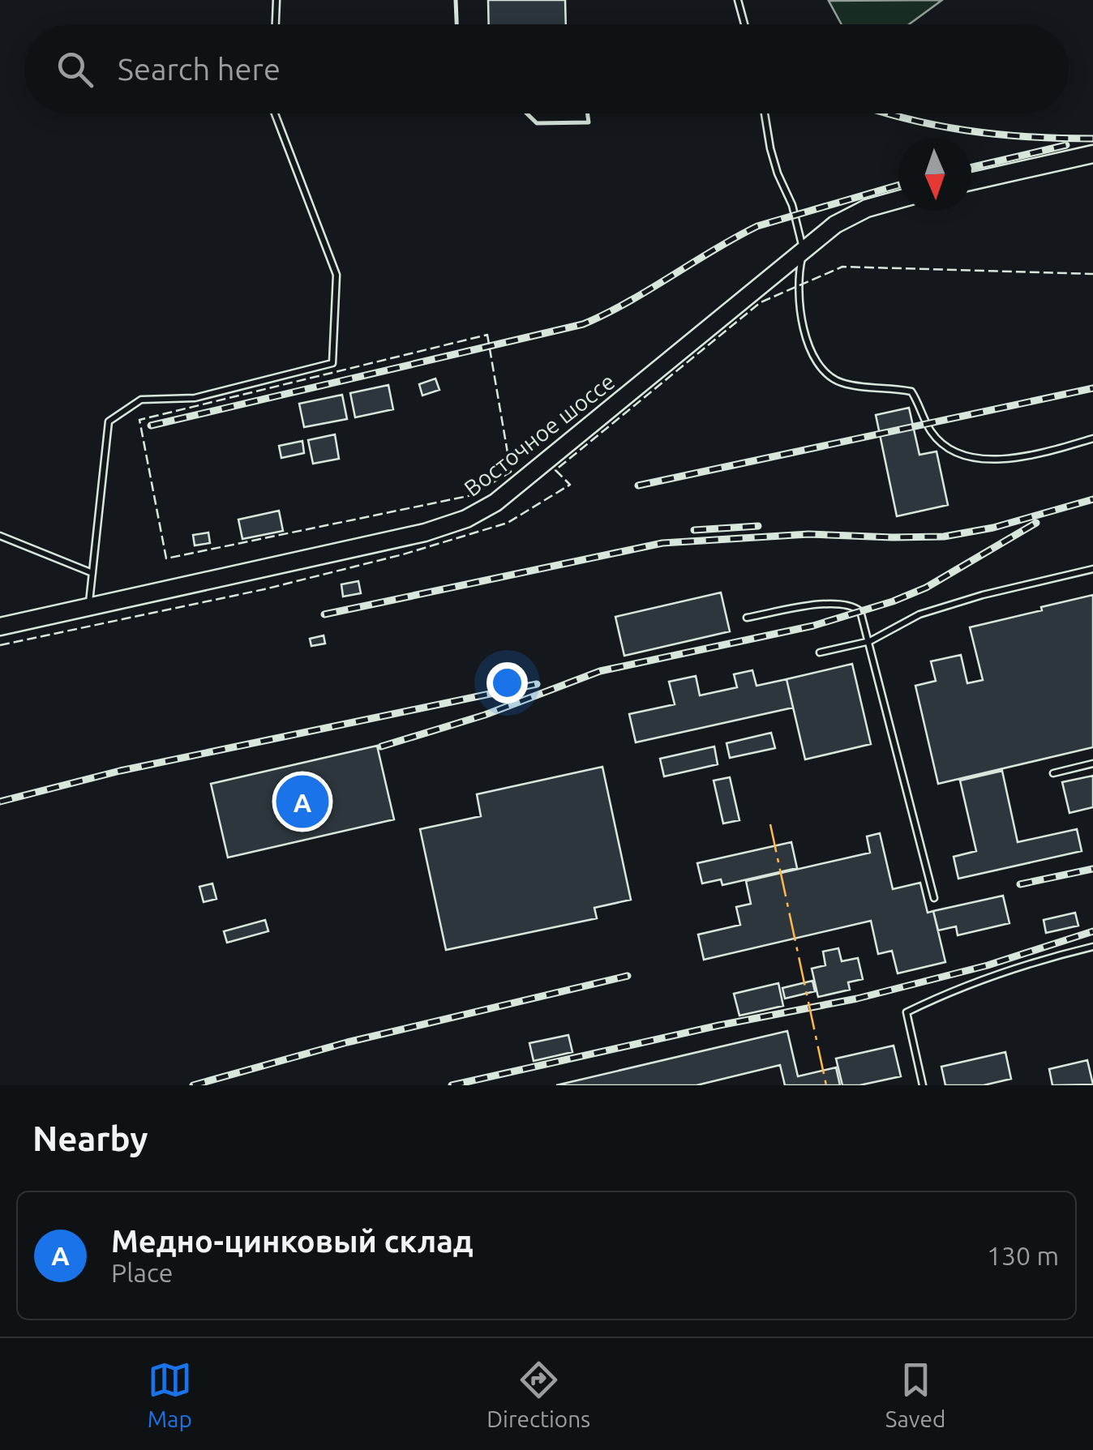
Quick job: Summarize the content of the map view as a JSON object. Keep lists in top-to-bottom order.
{
  "streets": {
    "main road": ["Восточное шоссе"]
  },
  "north": "bottom",
  "page": {
    "search": "Search here",
    "pins": "A",
    "heading": "Nearby",
    "list": [
      {
        "mark": "A",
        "name": "Медно-цинковый склад",
        "note": "Place",
        "value": "130 m"
      }
    ],
    "nav": ["Map", "Directions", "Saved"]
  }
}
